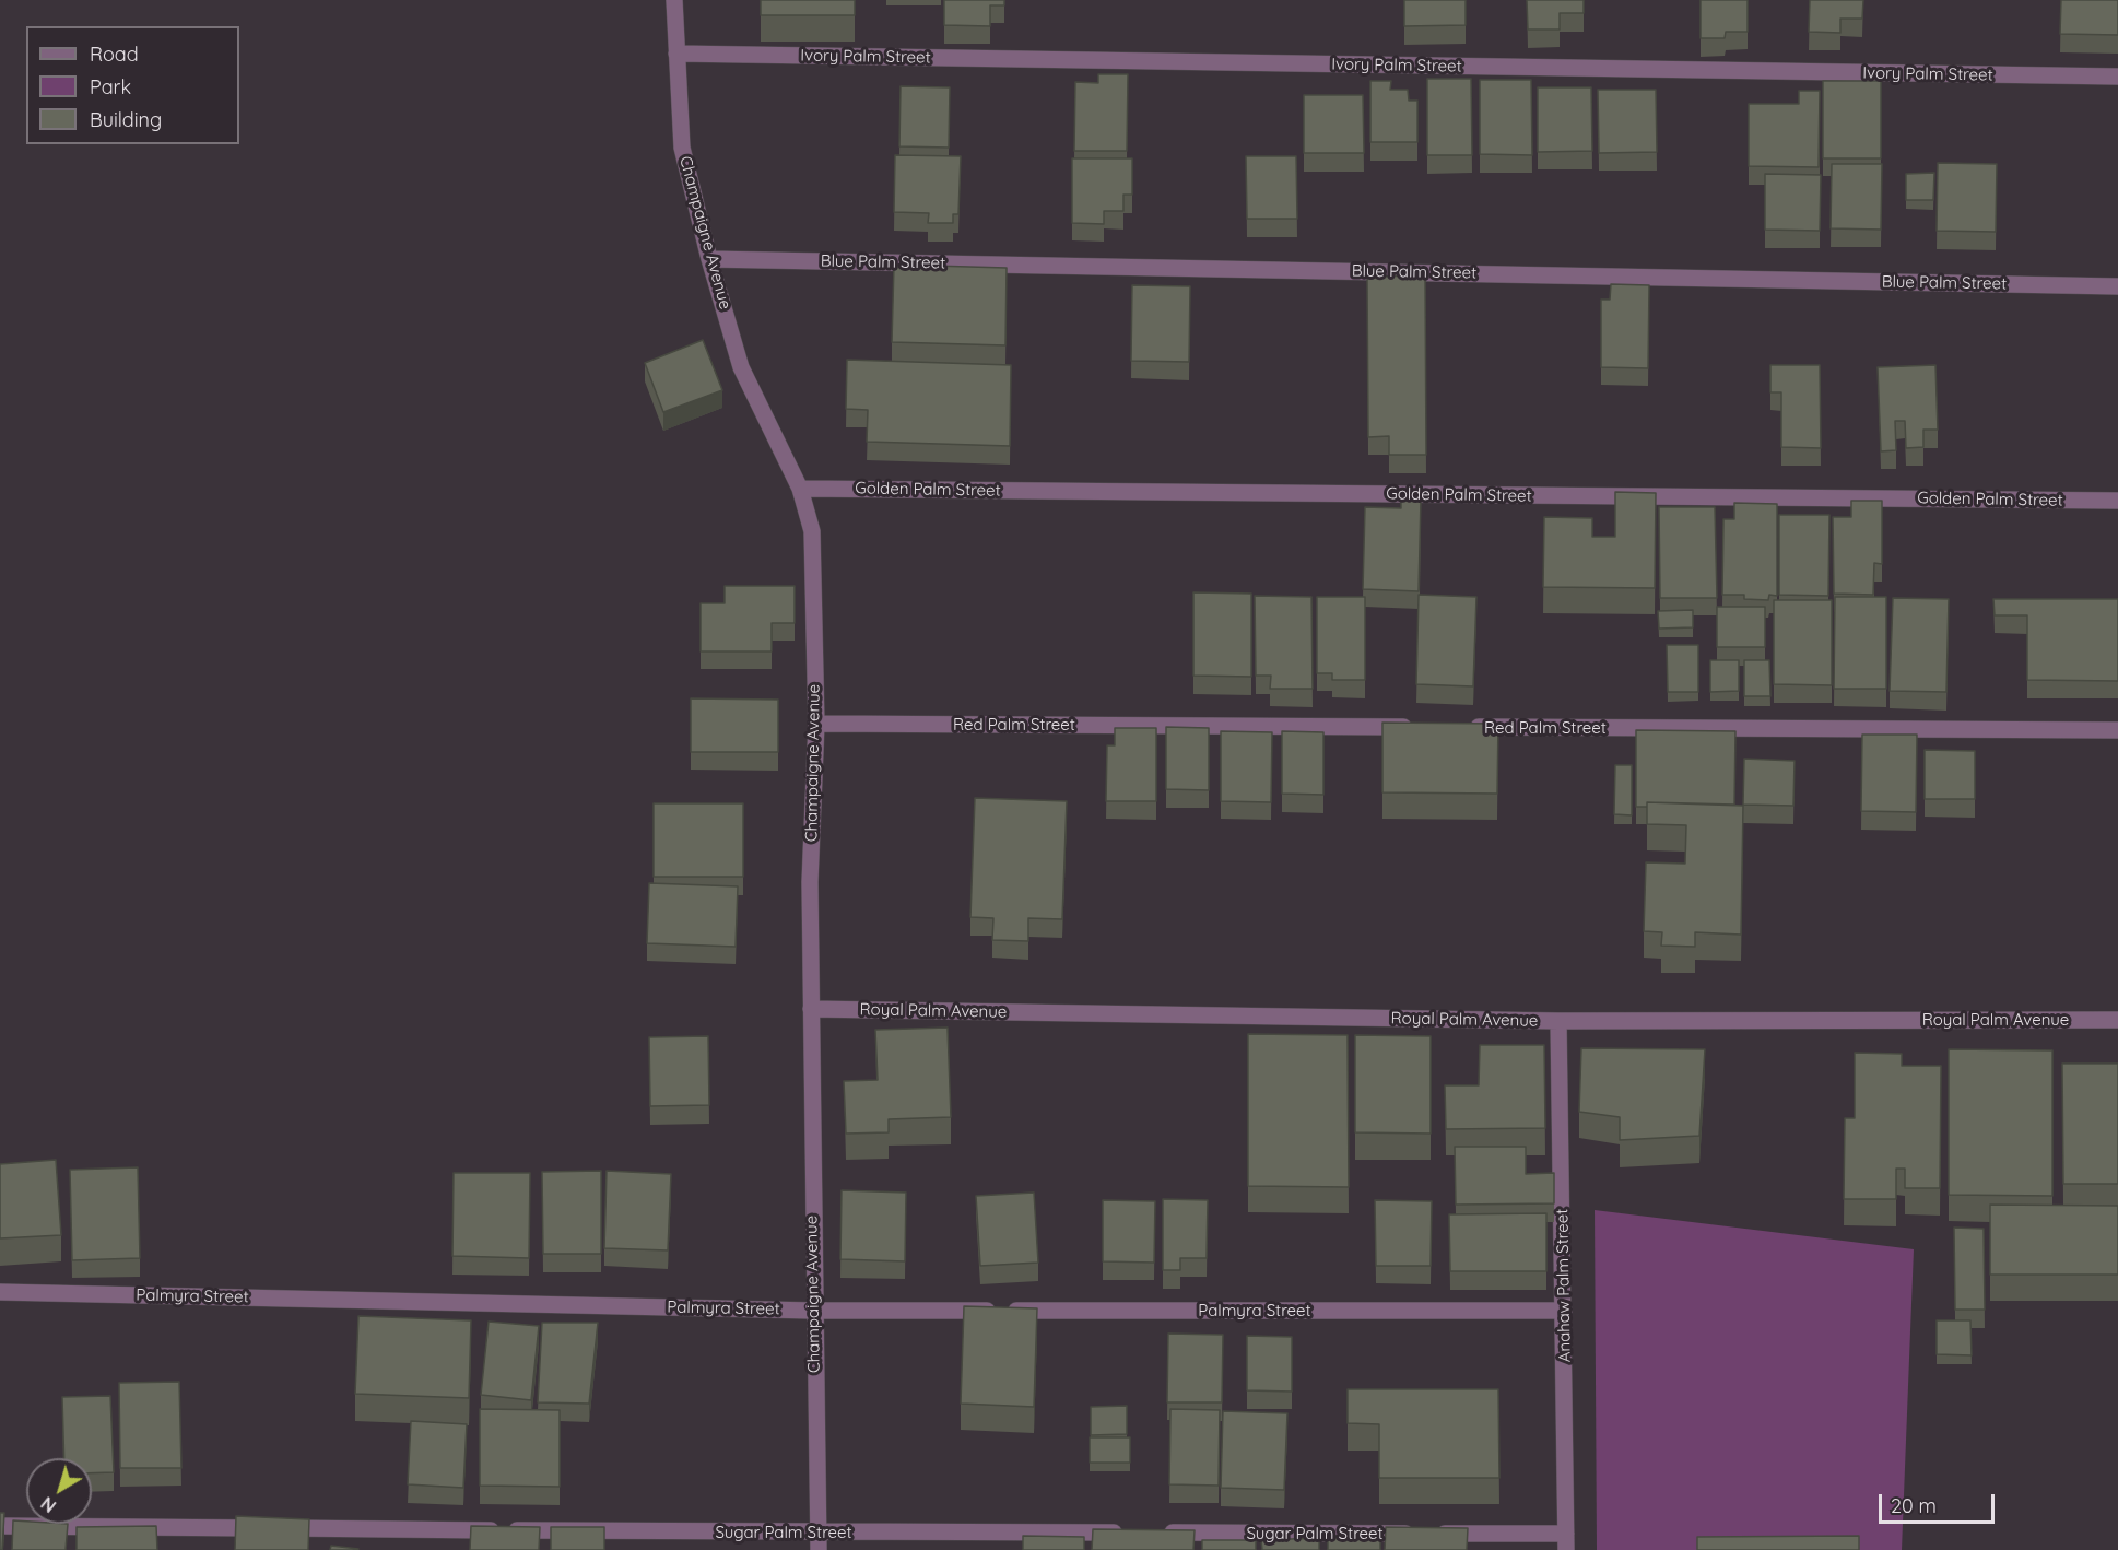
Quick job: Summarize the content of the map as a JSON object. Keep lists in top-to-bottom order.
{
  "streets": {
    "street": [
      "Ivory Palm Street",
      "Champaigne Avenue",
      "Blue Palm Street",
      "Golden Palm Street",
      "Red Palm Street",
      "Royal Palm Avenue",
      "Anahaw Palm Street",
      "Palmyra Street",
      "Sugar Palm Street"
    ]
  },
  "crossings": [
    ["Ivory Palm Street", "Champaigne Avenue"],
    ["Champaigne Avenue", "Blue Palm Street"],
    ["Champaigne Avenue", "Golden Palm Street"],
    ["Champaigne Avenue", "Red Palm Street"],
    ["Champaigne Avenue", "Royal Palm Avenue"],
    ["Champaigne Avenue", "Palmyra Street"],
    ["Champaigne Avenue", "Sugar Palm Street"],
    ["Royal Palm Avenue", "Anahaw Palm Street"],
    ["Anahaw Palm Street", "Palmyra Street"],
    ["Anahaw Palm Street", "Sugar Palm Street"]
  ],
  "legend": ["Road", "Park", "Building"],
  "scale_bar": "20 m",
  "north": "bottom left"
}
